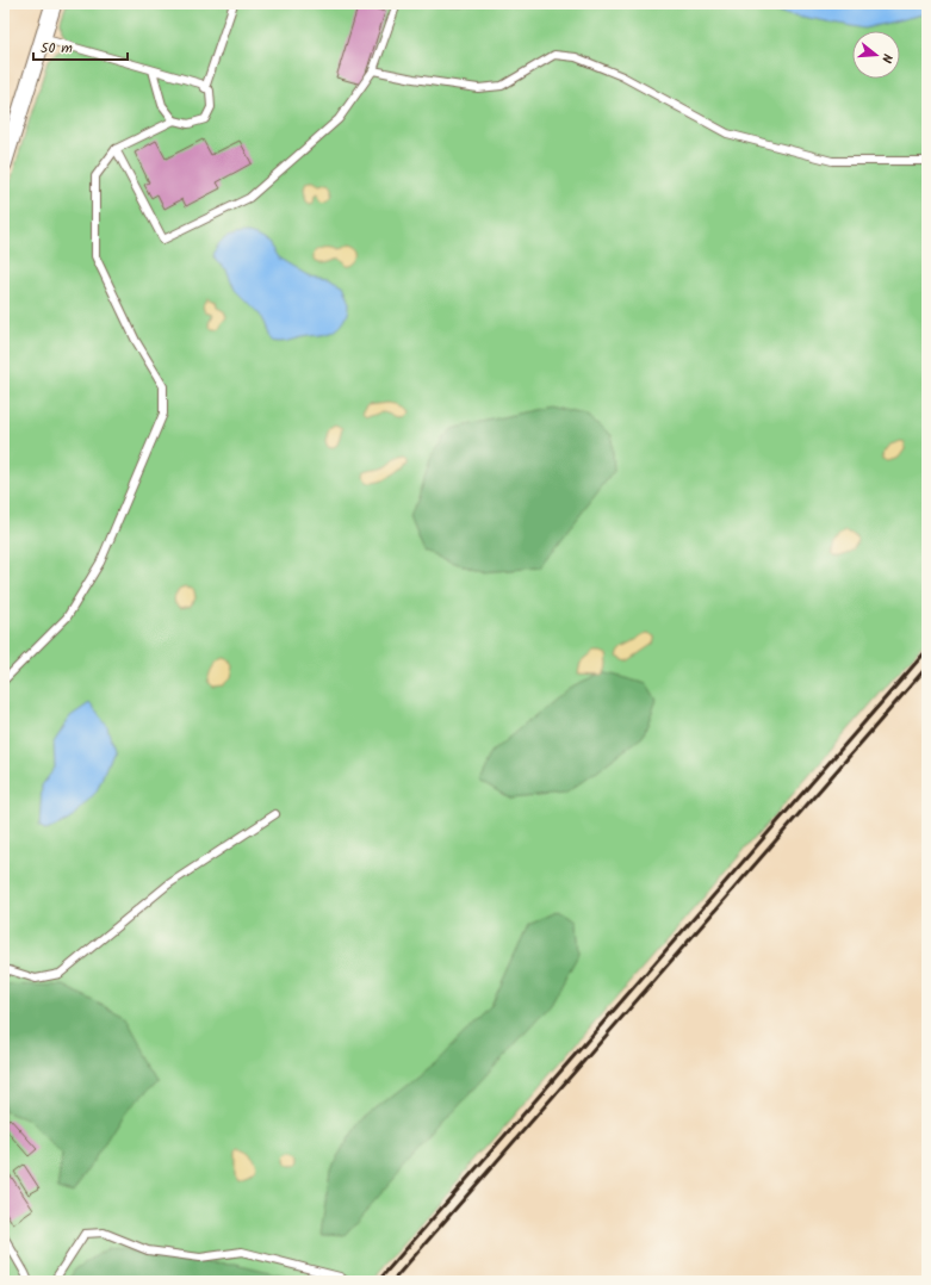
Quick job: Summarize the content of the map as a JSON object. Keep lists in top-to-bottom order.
{
  "scale_bar": "50 m",
  "north": "right"
}
